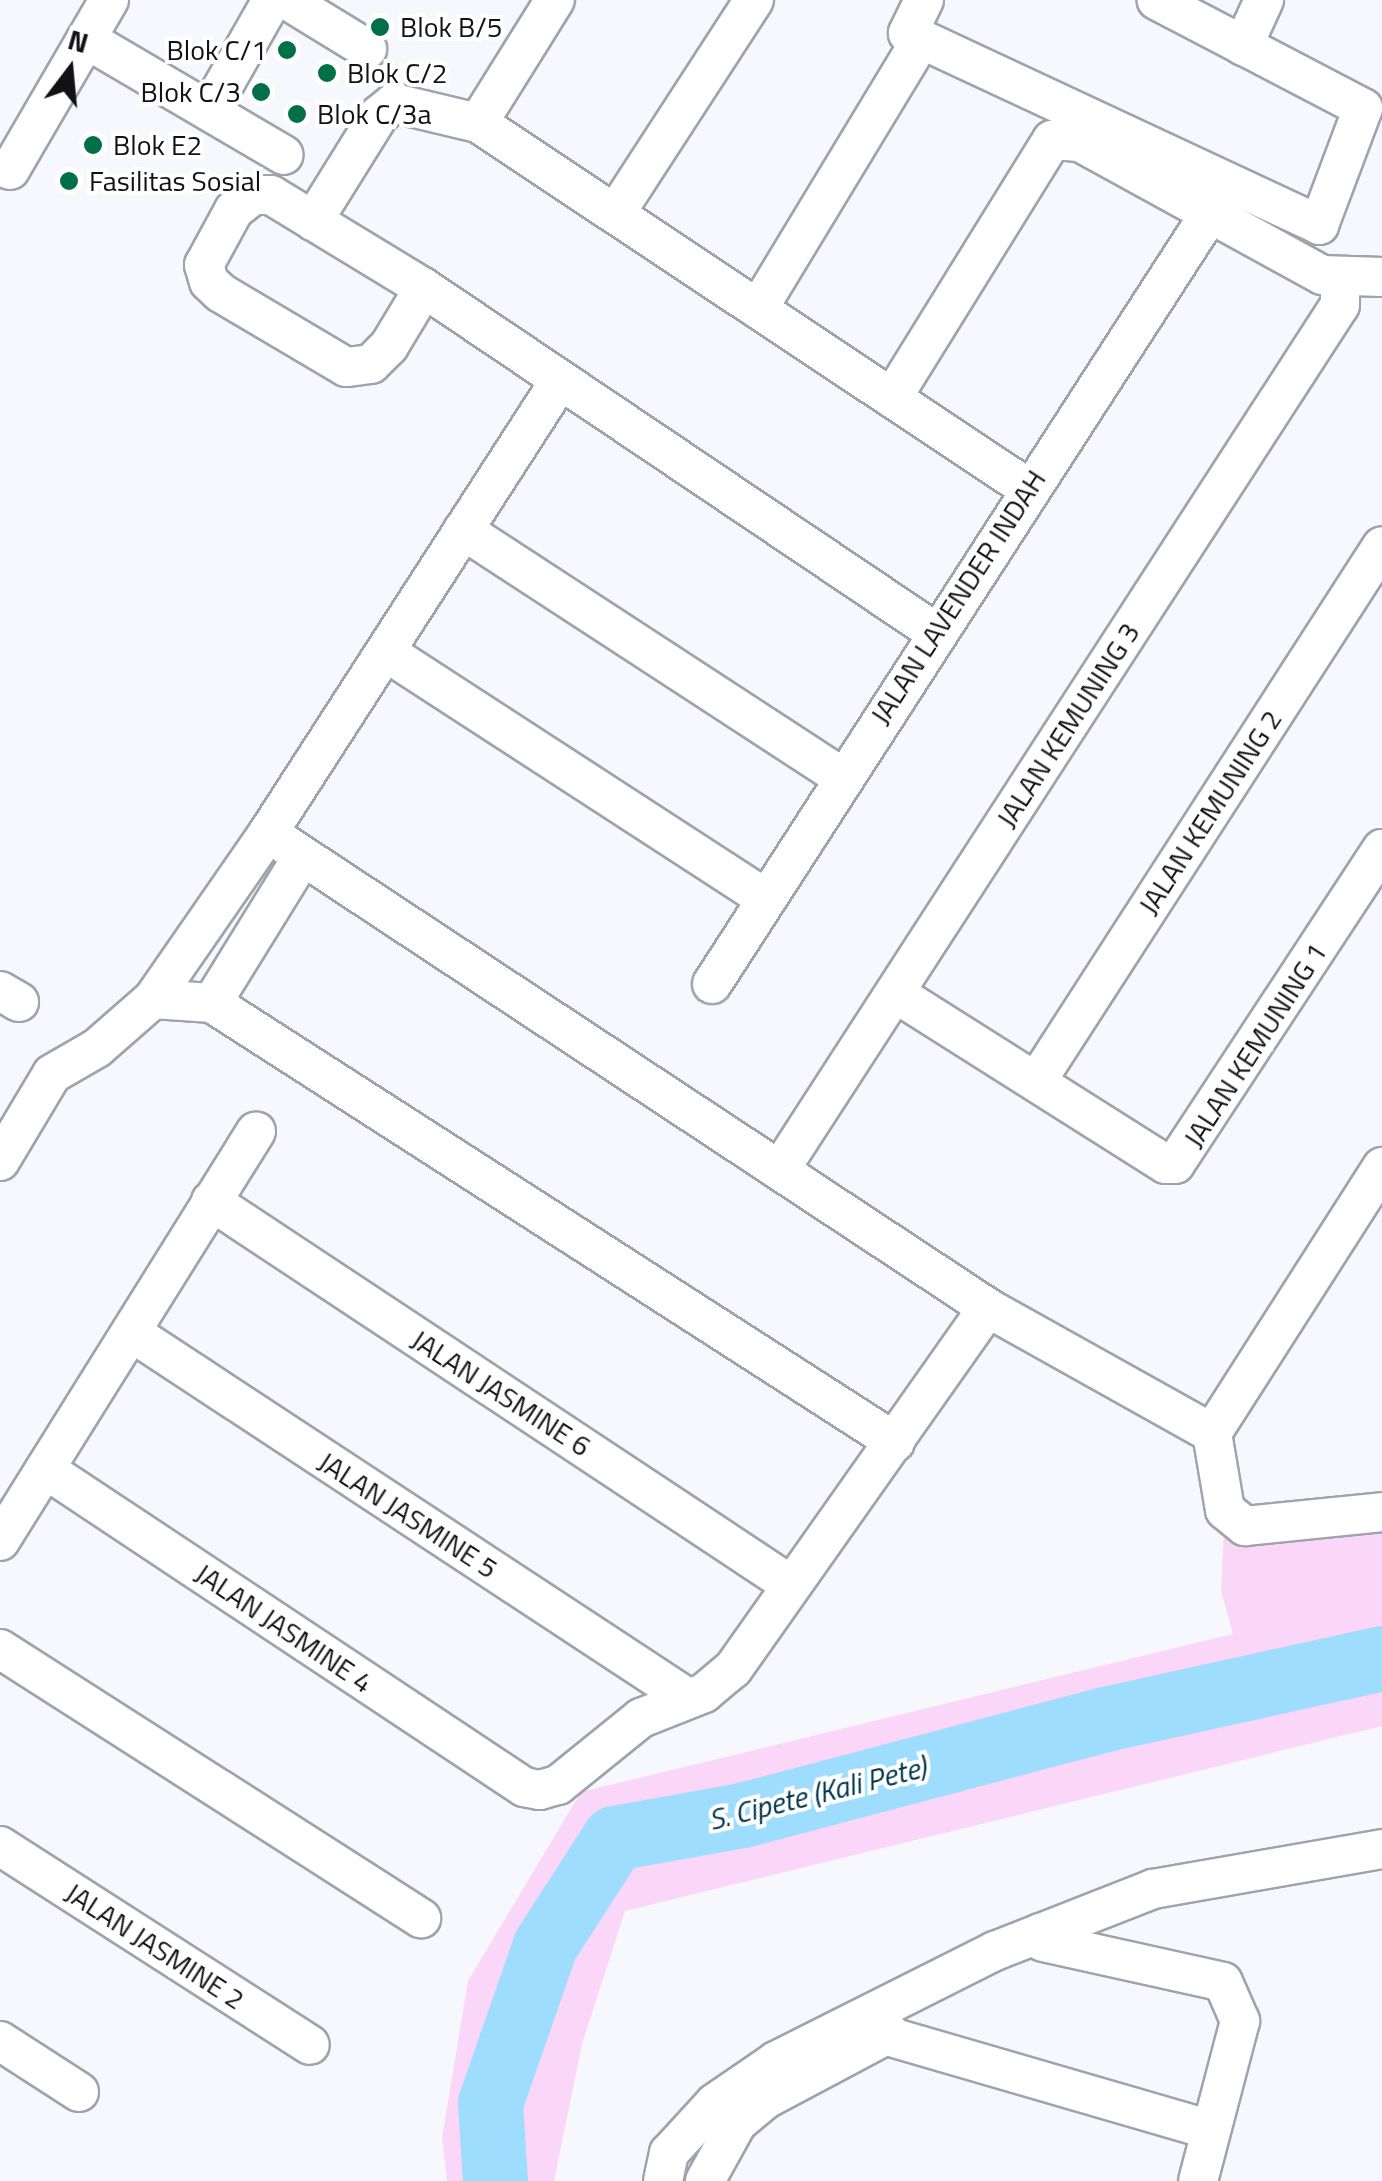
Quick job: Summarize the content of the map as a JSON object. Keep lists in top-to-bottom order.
{
  "streets": {
    "street": [
      "JALAN LAVENDER INDAH",
      "JALAN KEMUNING 3",
      "JALAN KEMUNING 2",
      "JALAN KEMUNING 1",
      "JALAN JASMINE 6",
      "JALAN JASMINE 5",
      "JALAN JASMINE 4",
      "JALAN JASMINE 2"
    ]
  },
  "crossings": [
    ["JALAN KEMUNING 3", "JALAN KEMUNING 1"],
    ["JALAN KEMUNING 2", "JALAN KEMUNING 1"],
    ["JALAN JASMINE 5", "JALAN JASMINE 4"]
  ],
  "water": ["S. Cipete (Kali Pete)"],
  "places": [
    "Blok B/5",
    "Blok C/1",
    "Blok C/2",
    "Blok C/3",
    "Blok C/3a",
    "Blok E2",
    "Fasilitas Sosial"
  ],
  "north": "top"
}
